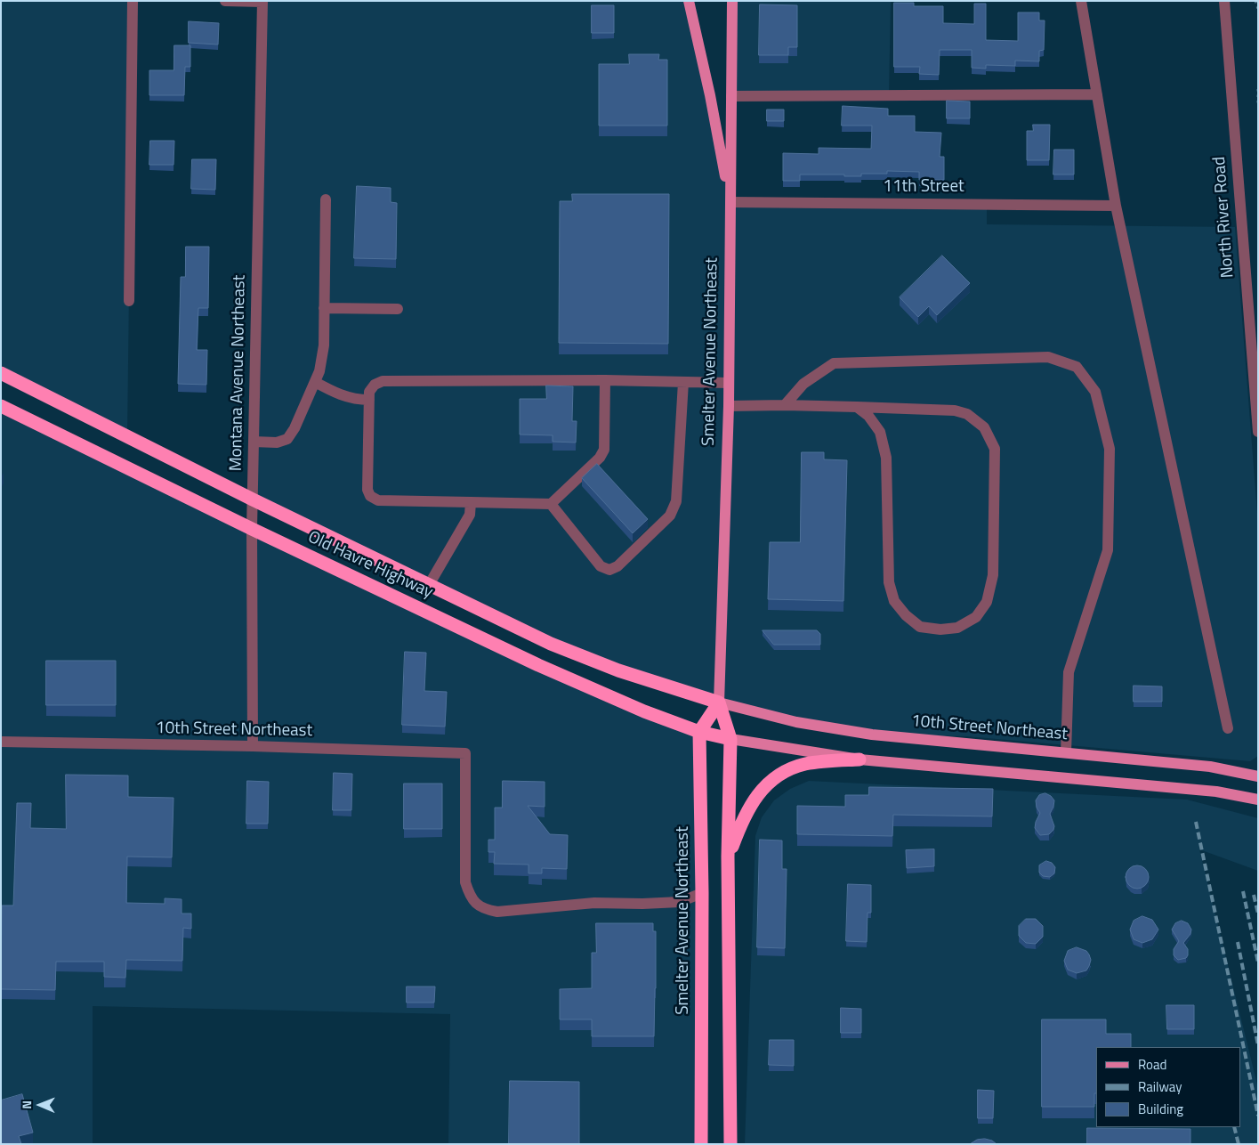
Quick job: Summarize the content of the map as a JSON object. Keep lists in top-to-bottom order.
{
  "streets": {
    "highway": ["Smelter Avenue Northeast", "Old Havre Highway"],
    "main road": ["10th Street Northeast"],
    "street": ["11th Street", "North River Road", "Montana Avenue Northeast"]
  },
  "crossings": [
    ["11th Street", "Smelter Avenue Northeast"],
    ["Smelter Avenue Northeast", "Old Havre Highway"],
    ["Smelter Avenue Northeast", "10th Street Northeast"],
    ["Montana Avenue Northeast", "Old Havre Highway"],
    ["Montana Avenue Northeast", "10th Street Northeast"],
    ["Old Havre Highway", "10th Street Northeast"]
  ],
  "legend": ["Road", "Railway", "Building"],
  "north": "left"
}
